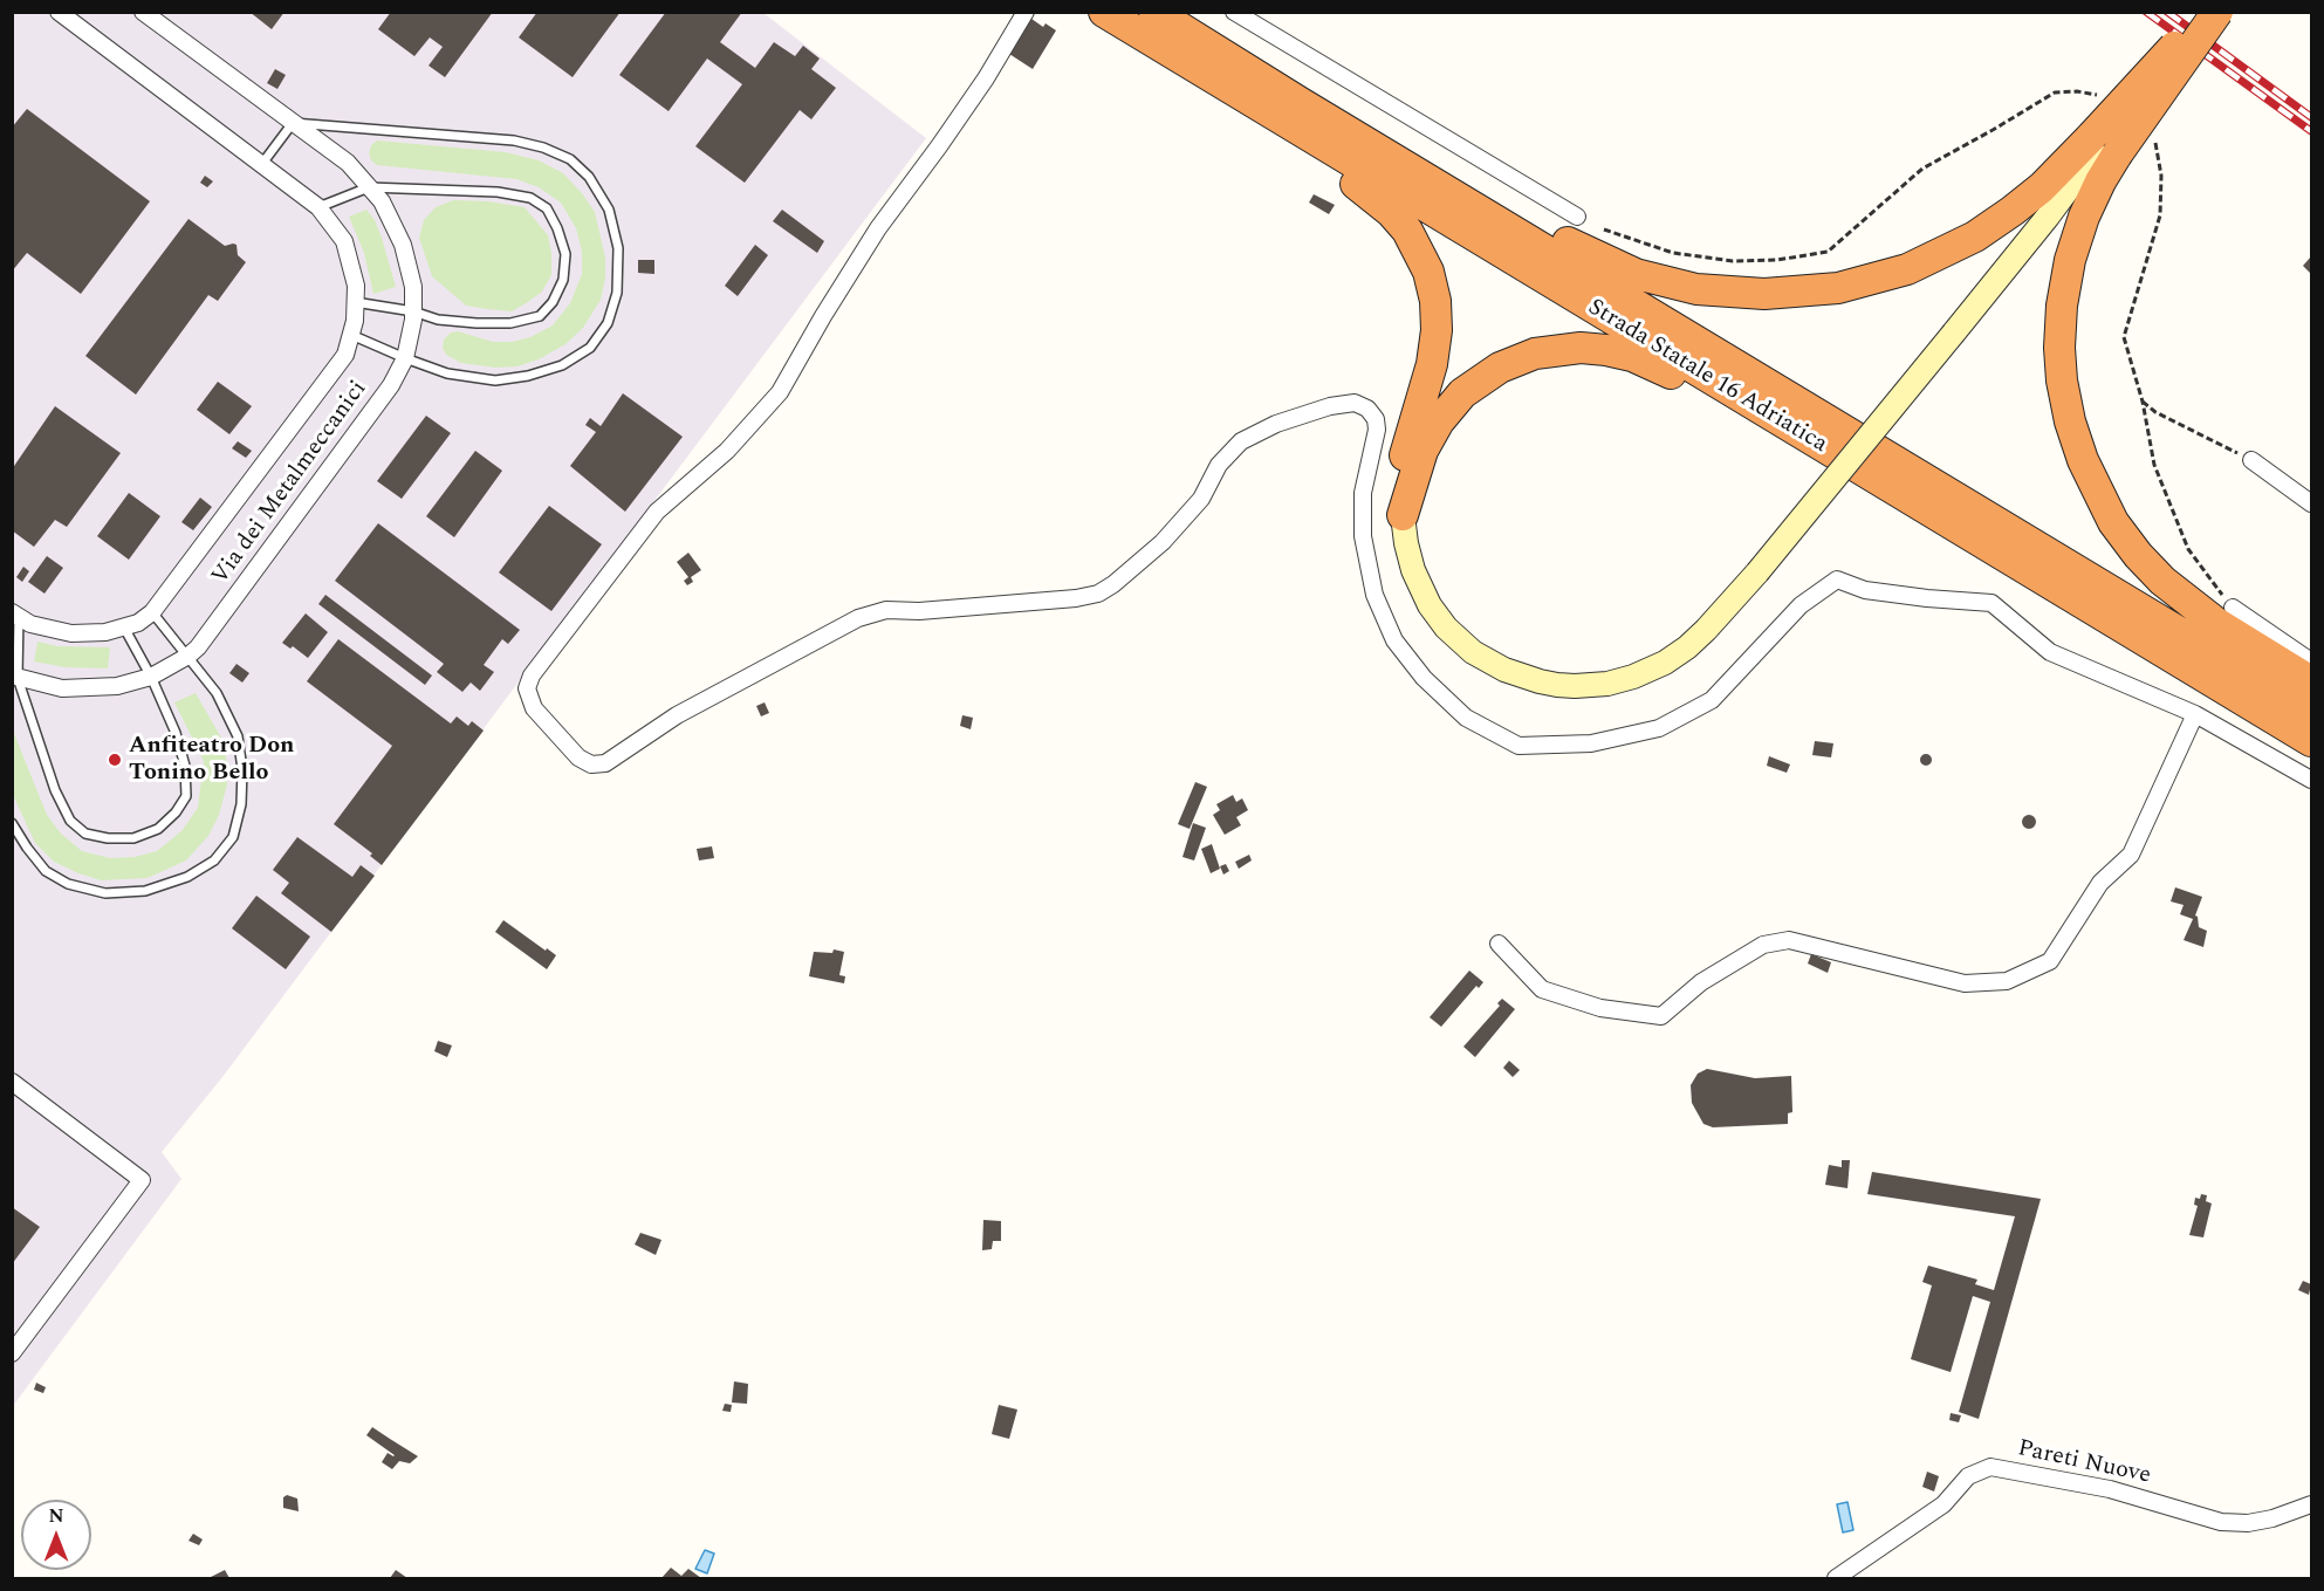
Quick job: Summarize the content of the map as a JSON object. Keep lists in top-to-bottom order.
{
  "streets": {
    "highway": ["Strada Statale 16 Adriatica"],
    "street": ["Via dei Metalmeccanici", "Pareti Nuove"]
  },
  "places": ["Anfiteatro Don Tonino Bello"],
  "north": "top"
}
